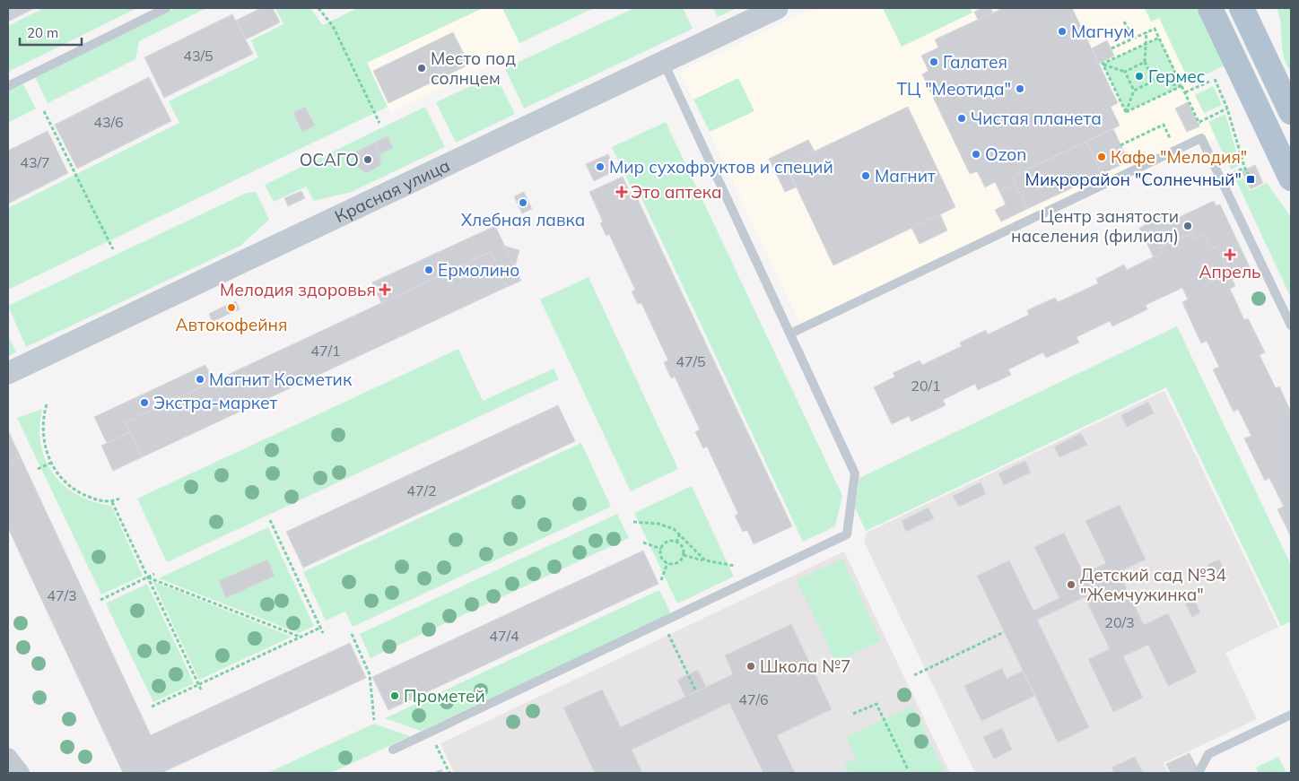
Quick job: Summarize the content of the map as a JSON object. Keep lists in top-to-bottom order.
{
  "streets": {
    "street": ["Красная улица"]
  },
  "places": {
    "other": [
      "Магнум",
      "Галатея",
      "Место под солнцем",
      "Гермес",
      "ТЦ \"Меотида\"",
      "Чистая планета",
      "Ozon",
      "Кафе \"Мелодия\"",
      "ОСАГО",
      "Мир сухофруктов и специй",
      "Магнит",
      "Хлебная лавка",
      "Центр занятости населения (филиал)",
      "Ермолино",
      "Автокофейня",
      "Магнит Косметик",
      "Экстра-маркет",
      "Детский сад №34 \"Жемчужинка\"",
      "Школа №7",
      "Прометей"
    ],
    "transit": ["Микрорайон \"Солнечный\""],
    "health": ["Это аптека", "Апрель", "Мелодия здоровья"]
  },
  "house_numbers": [
    "43/5",
    "43/6",
    "43/7",
    "47/1",
    "47/5",
    "20/1",
    "47/2",
    "47/3",
    "20/3",
    "47/4",
    "47/6"
  ],
  "scale_bar": "20 m"
}
